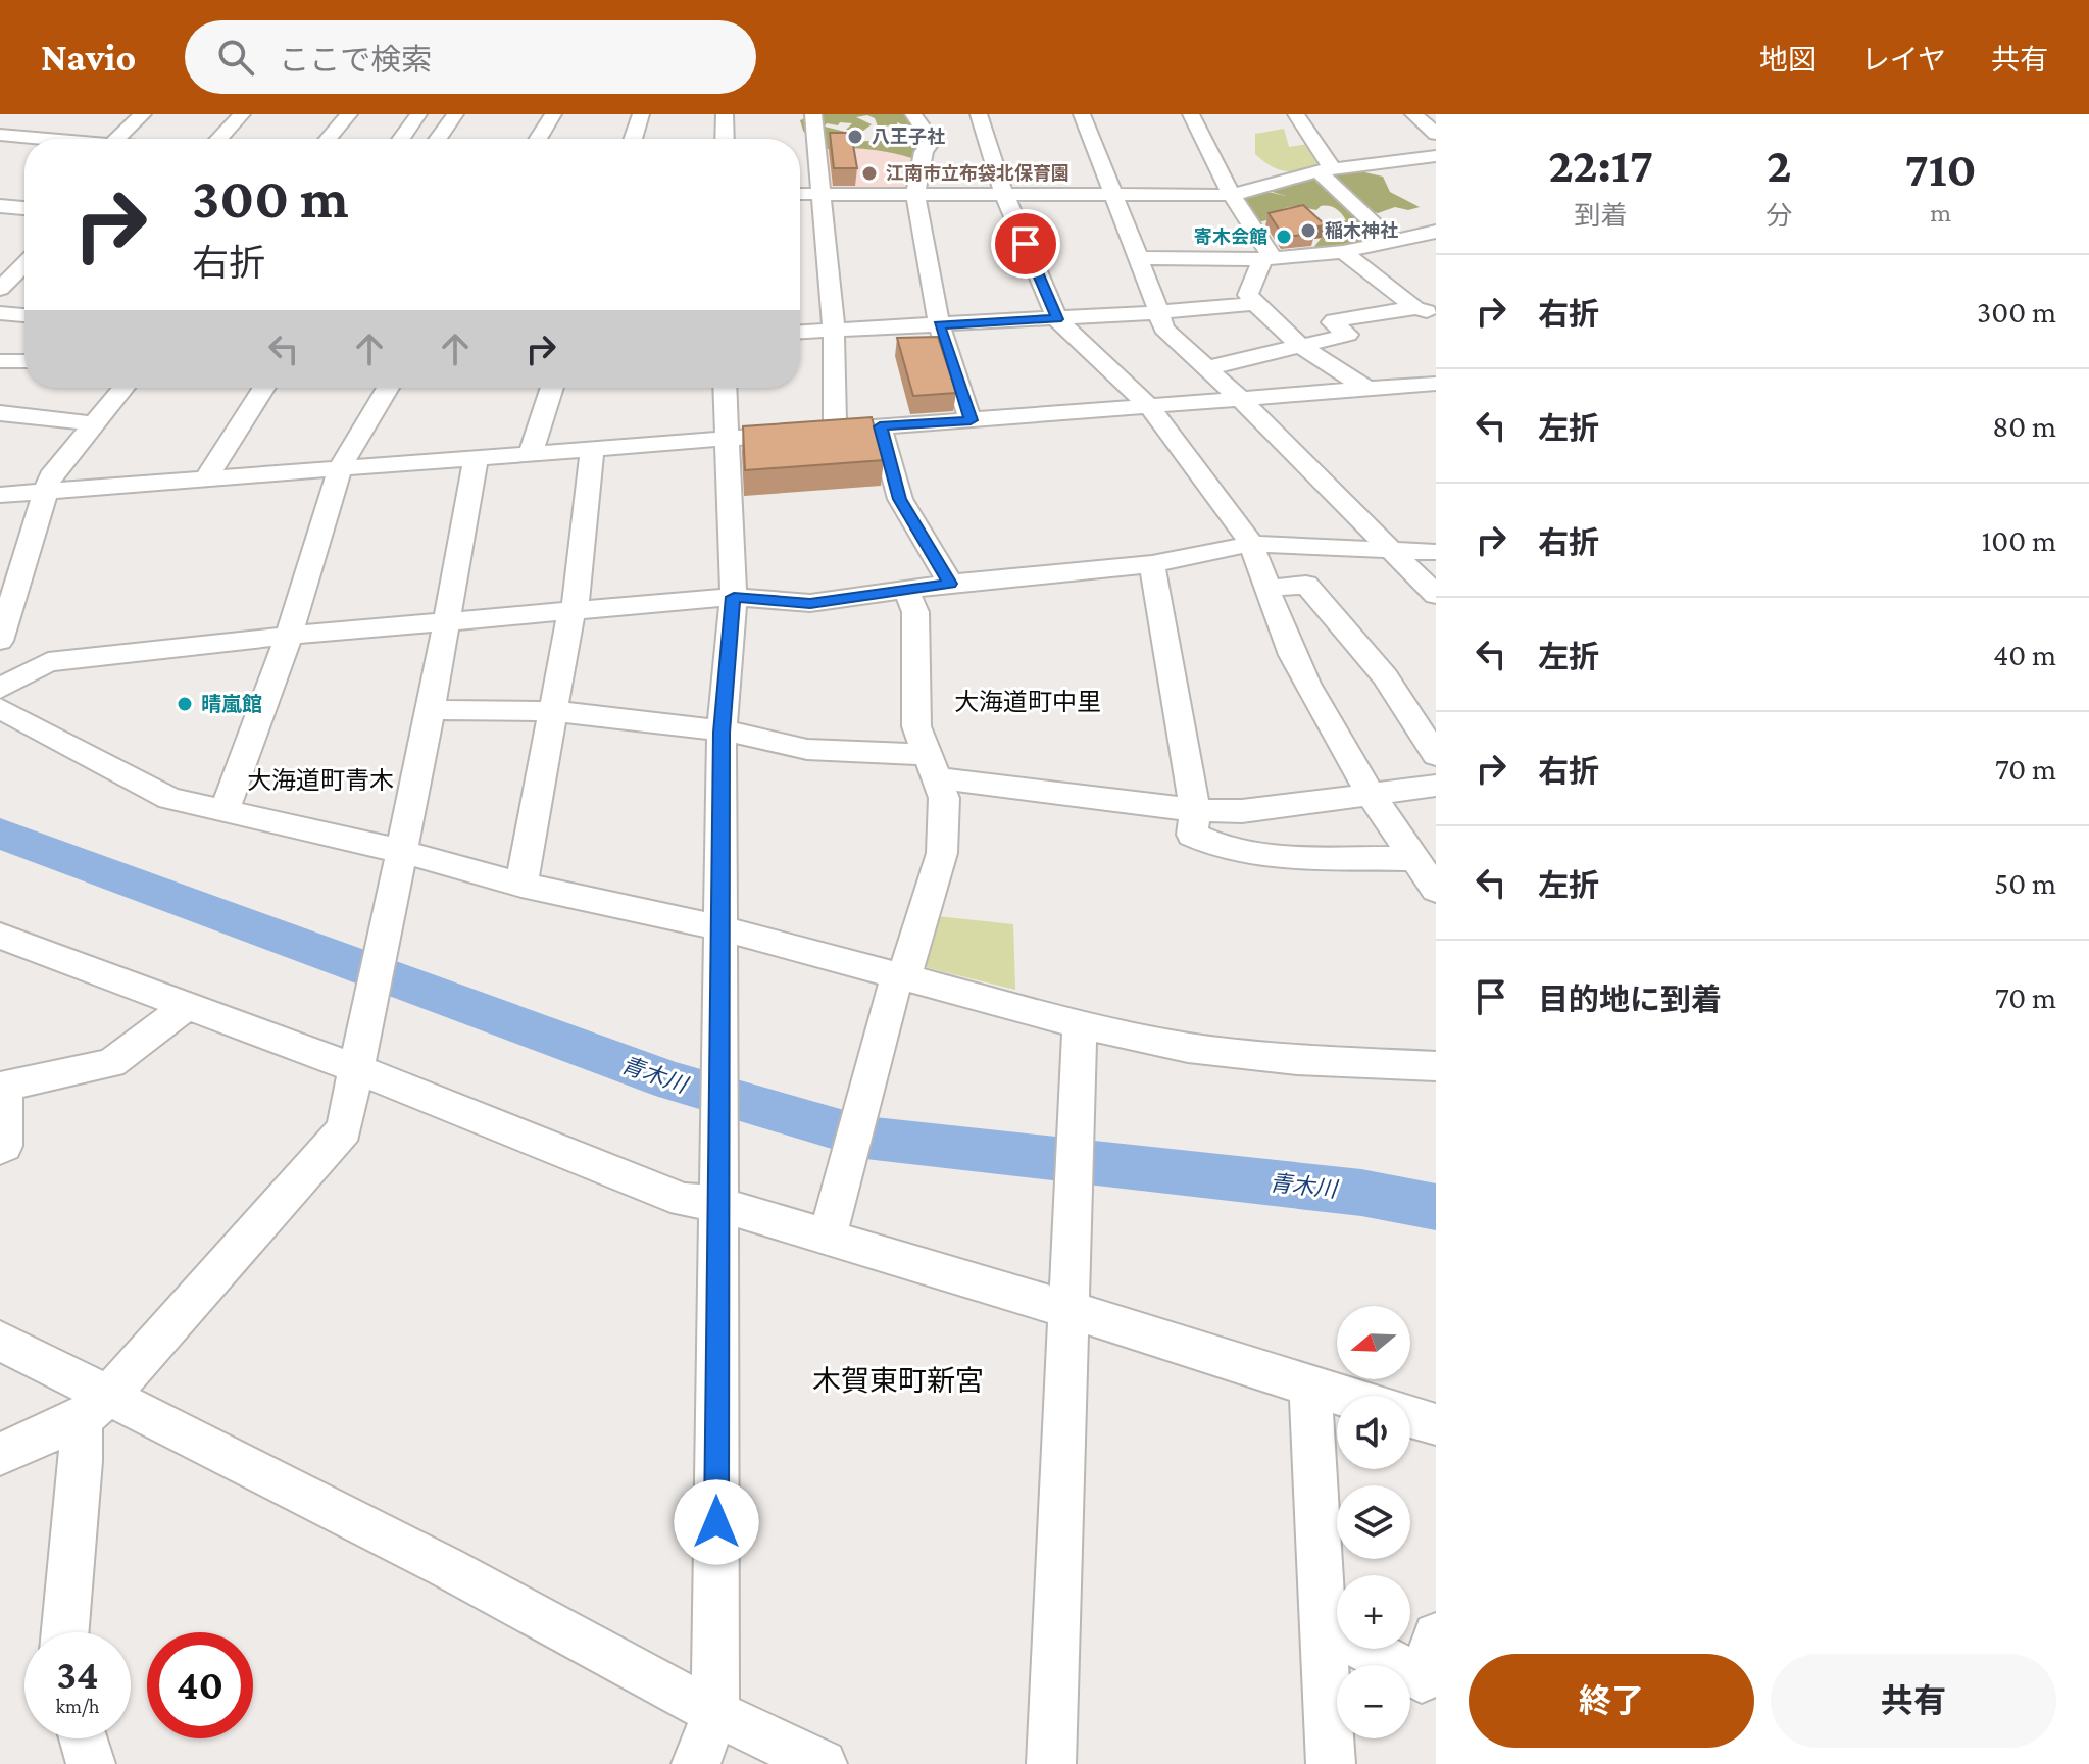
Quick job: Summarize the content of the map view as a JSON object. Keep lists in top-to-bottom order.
{
  "districts": ["大海道町中里", "大海道町青木", "木賀東町新宮"],
  "water": ["青木川"],
  "places": [
    "八王子社",
    "江南市立布袋北保育園",
    "稲木神社",
    "寄木会館",
    "晴嵐館"
  ],
  "north": "left",
  "page": {
    "header": "Navio",
    "search": "ここで検索",
    "nav": ["地図", "レイヤ", "共有"],
    "eta": [
      "22:17",
      "到着",
      "2",
      "分",
      "710",
      "m"
    ],
    "turn": ["300 m", "右折"],
    "list": [
      {
        "name": "右折",
        "value": "300 m"
      },
      {
        "name": "左折",
        "value": "80 m"
      },
      {
        "name": "右折",
        "value": "100 m"
      },
      {
        "name": "左折",
        "value": "40 m"
      },
      {
        "name": "右折",
        "value": "70 m"
      },
      {
        "name": "左折",
        "value": "50 m"
      },
      {
        "name": "目的地に到着",
        "value": "70 m"
      }
    ],
    "map_buttons": ["+", "−"],
    "speed": "34 km/h",
    "limit": "40",
    "buttons": ["終了", "共有"]
  }
}
